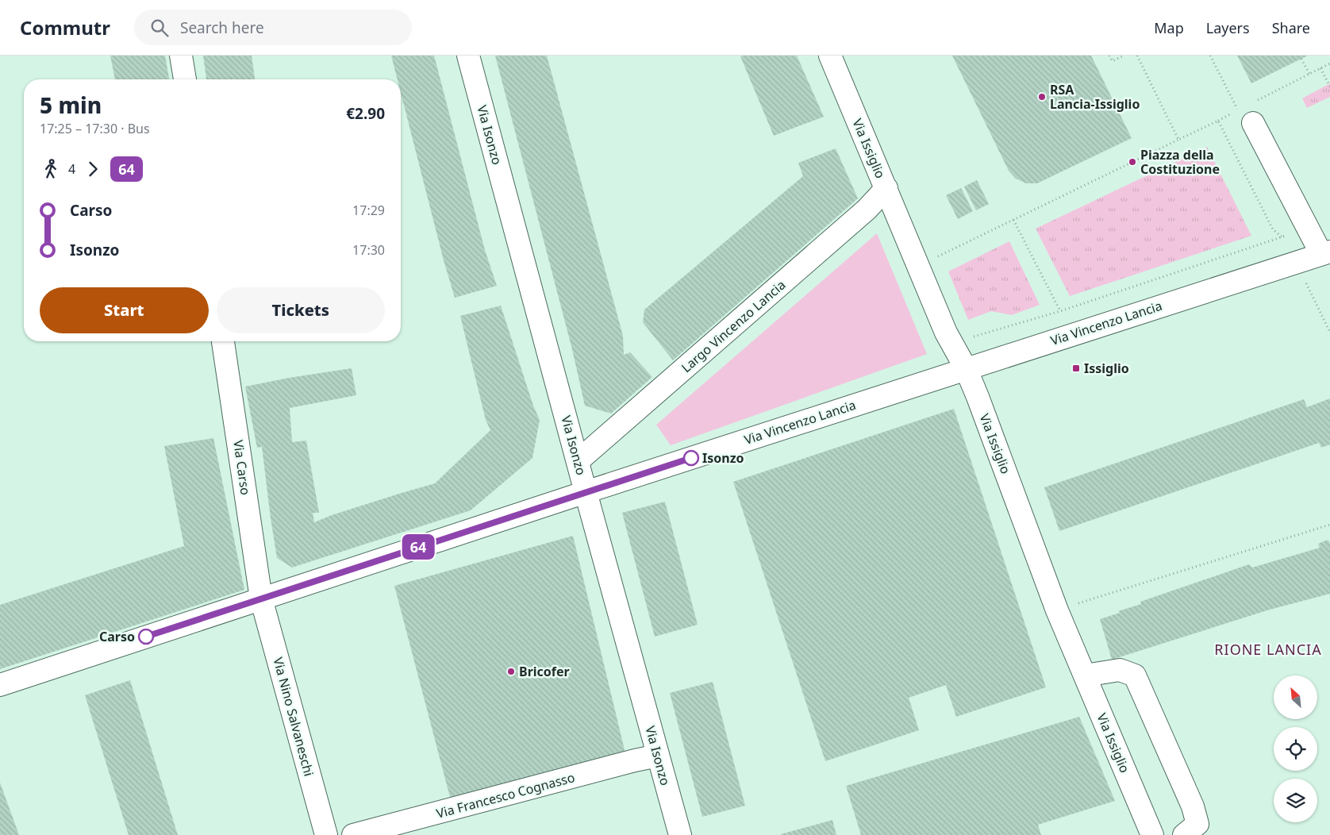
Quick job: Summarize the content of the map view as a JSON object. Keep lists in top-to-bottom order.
{
  "streets": {
    "street": [
      "Via Isonzo",
      "Via Issiglio",
      "Via Vincenzo Lancia",
      "Largo Vincenzo Lancia",
      "Via Carso",
      "Via Nino Salvaneschi",
      "Via Francesco Cognasso"
    ]
  },
  "crossings": [
    ["Via Isonzo", "Via Vincenzo Lancia"],
    ["Via Isonzo", "Largo Vincenzo Lancia"],
    ["Via Isonzo", "Via Francesco Cognasso"],
    ["Via Issiglio", "Via Vincenzo Lancia"],
    ["Via Issiglio", "Largo Vincenzo Lancia"],
    ["Via Vincenzo Lancia", "Via Carso"],
    ["Via Vincenzo Lancia", "Via Nino Salvaneschi"],
    ["Via Carso", "Via Nino Salvaneschi"]
  ],
  "districts": ["RIONE LANCIA"],
  "places": {
    "other": [
      "RSA Lancia-Issiglio",
      "Piazza della Costituzione",
      "Isonzo",
      "Carso",
      "Bricofer"
    ],
    "transit": ["Issiglio"]
  },
  "lines": ["bus line 64"],
  "north": "top left",
  "page": {
    "header": "Commutr",
    "search": "Search here",
    "nav": ["Map", "Layers", "Share"],
    "on_map": "64",
    "heading": ["5 min", "17:25 – 17:30 · Bus", "€2.90"],
    "legs": ["4", "64"],
    "list": [
      {
        "name": "Carso",
        "value": "17:29"
      },
      {
        "name": "Isonzo",
        "value": "17:30"
      }
    ],
    "buttons": ["Start", "Tickets"]
  }
}
